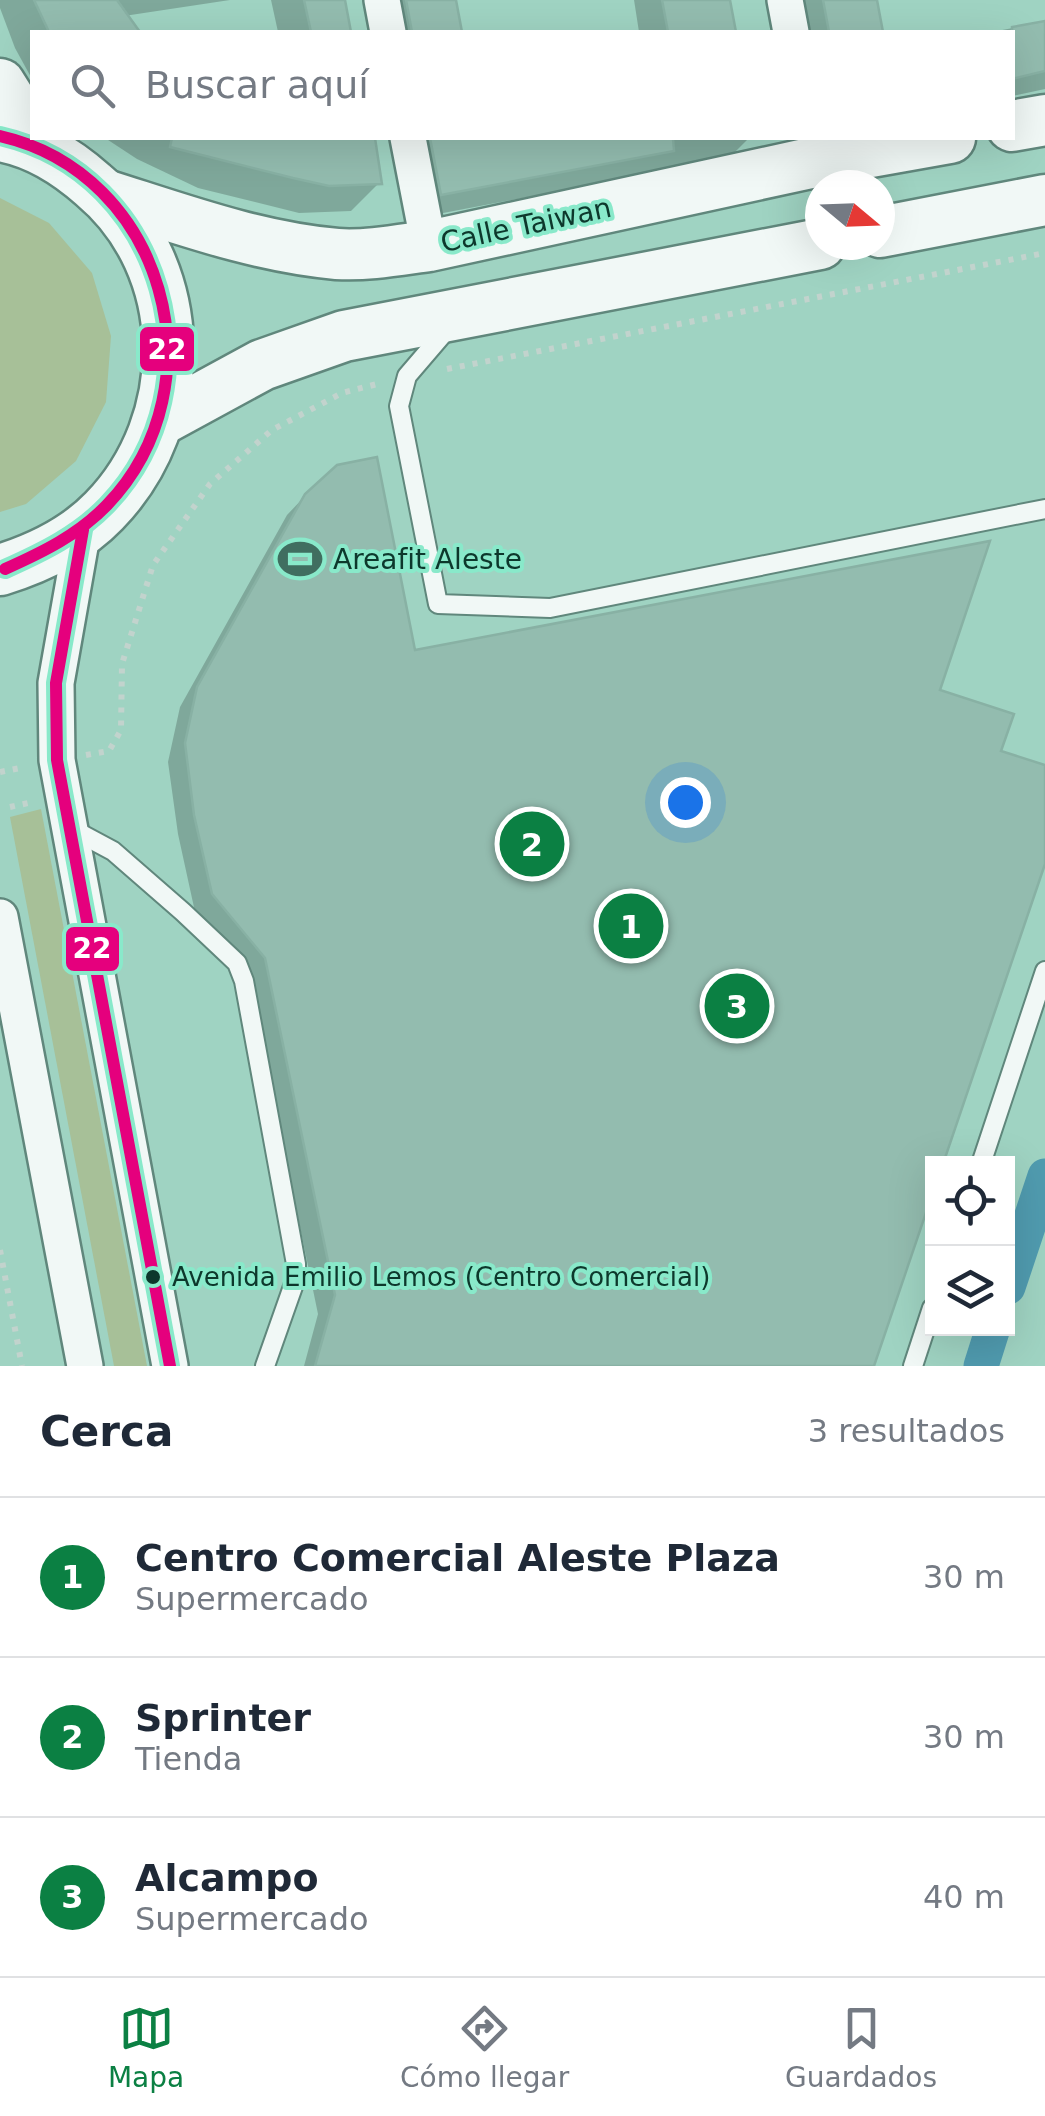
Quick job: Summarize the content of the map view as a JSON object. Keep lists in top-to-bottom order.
{
  "streets": {
    "street": ["Calle Taiwan"]
  },
  "places": {
    "sports": ["Areafit Aleste"],
    "other": ["Avenida Emilio Lemos (Centro Comercial)"]
  },
  "lines": ["transit line 22"],
  "north": "right",
  "page": {
    "search": "Buscar aquí",
    "pins": ["2", "1", "3"],
    "heading": ["Cerca", "3 resultados"],
    "list": [
      {
        "mark": "1",
        "name": "Centro Comercial Aleste Plaza",
        "note": "Supermercado",
        "value": "30 m"
      },
      {
        "mark": "2",
        "name": "Sprinter",
        "note": "Tienda",
        "value": "30 m"
      },
      {
        "mark": "3",
        "name": "Alcampo",
        "note": "Supermercado",
        "value": "40 m"
      }
    ],
    "nav": ["Mapa", "Cómo llegar", "Guardados"]
  }
}
